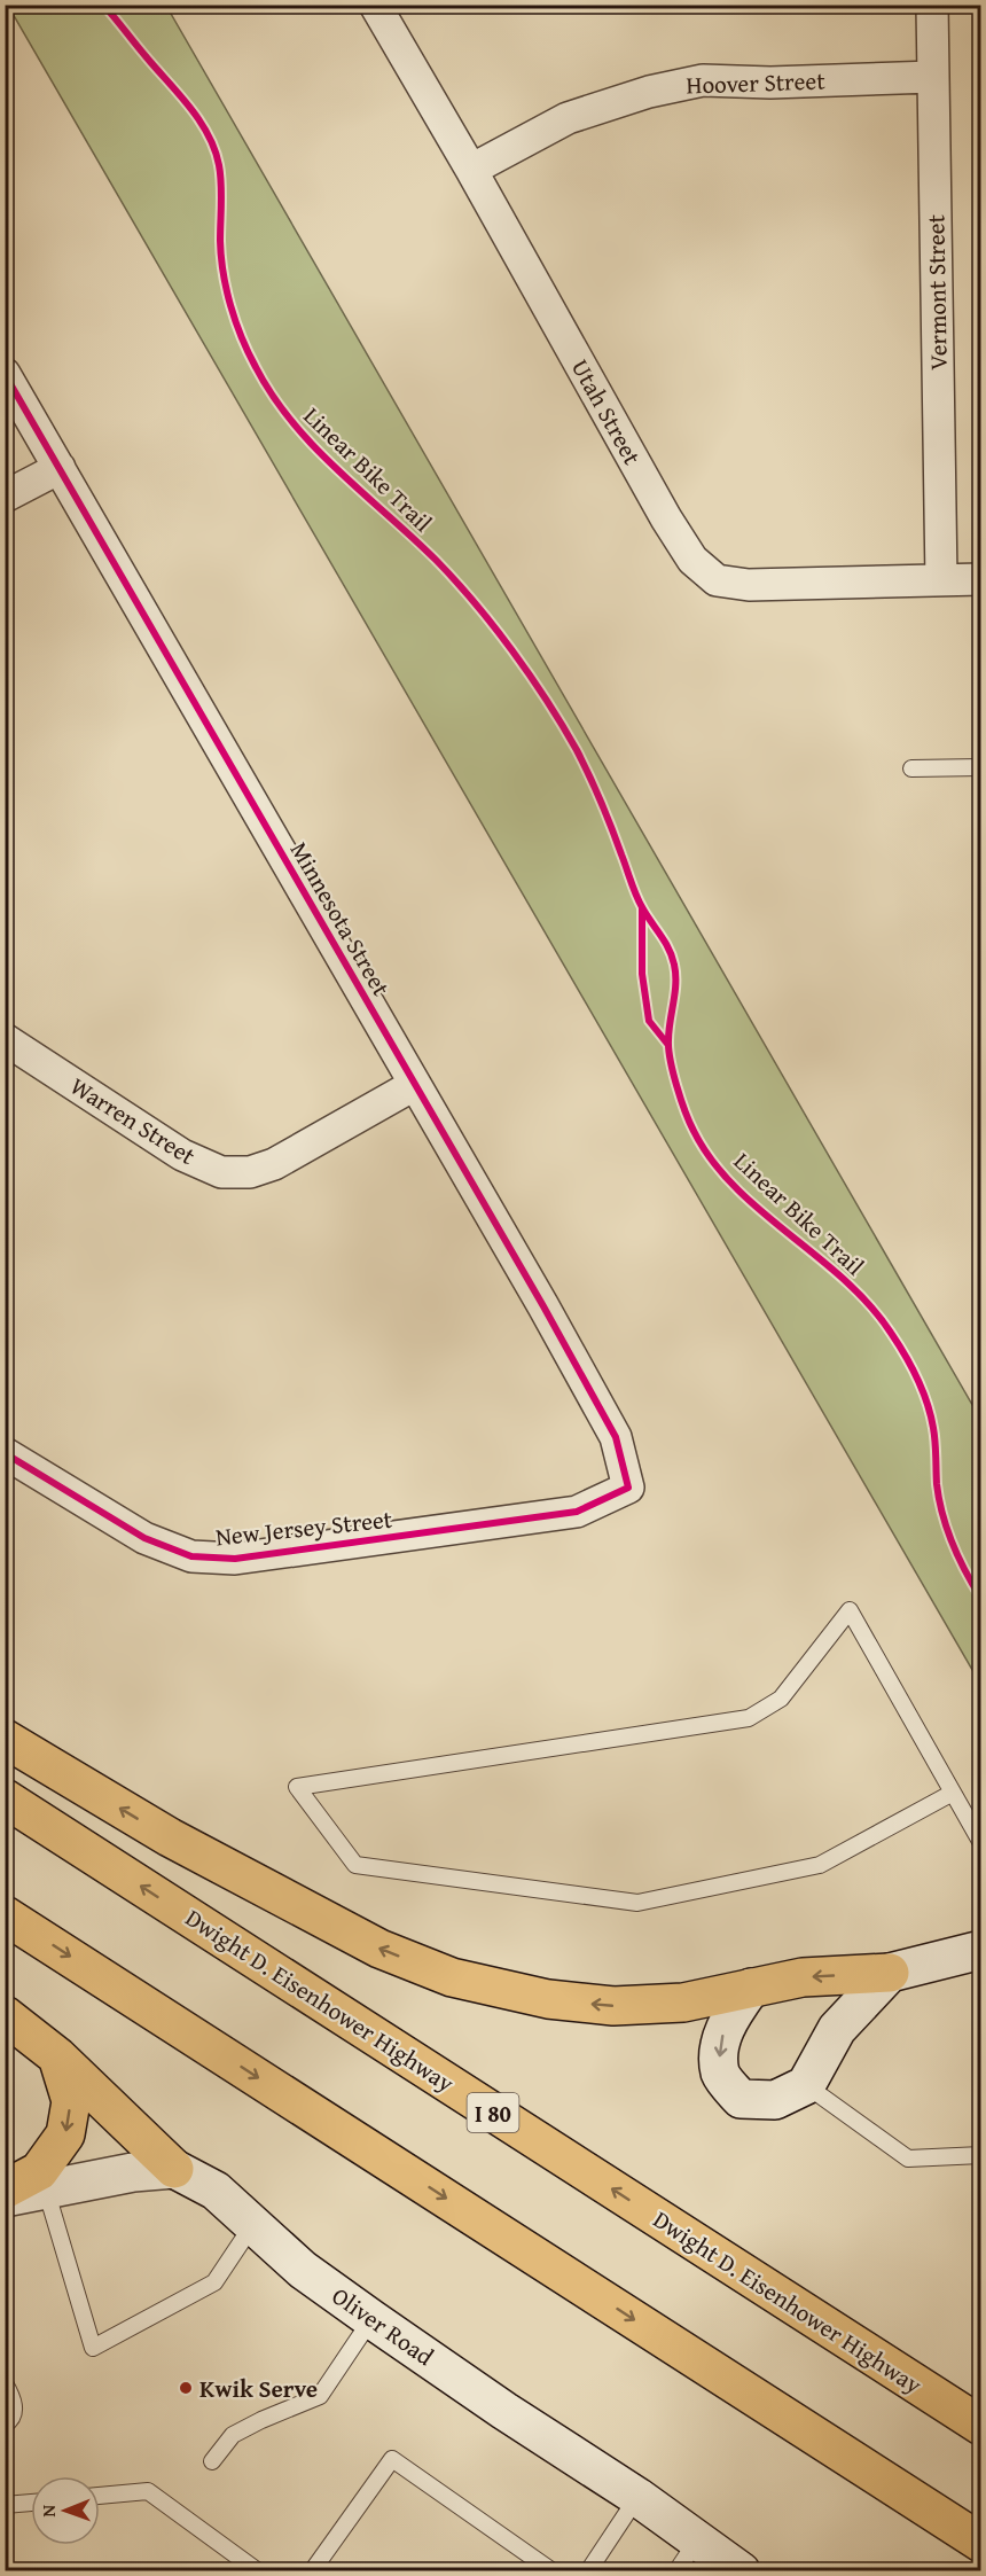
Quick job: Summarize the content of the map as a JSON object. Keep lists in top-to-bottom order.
{
  "streets": {
    "highway": ["Dwight D. Eisenhower Highway", "I 80"],
    "main road": ["Oliver Road"],
    "street": [
      "Hoover Street",
      "Vermont Street",
      "Utah Street",
      "Minnesota Street",
      "Warren Street",
      "New Jersey Street"
    ],
    "cycle path": ["Linear Bike Trail"]
  },
  "crossings": [
    ["Hoover Street", "Vermont Street"],
    ["Hoover Street", "Utah Street"],
    ["Vermont Street", "Utah Street"],
    ["Minnesota Street", "Warren Street"],
    ["Minnesota Street", "New Jersey Street"]
  ],
  "places": ["Kwik Serve"],
  "north": "left"
}
